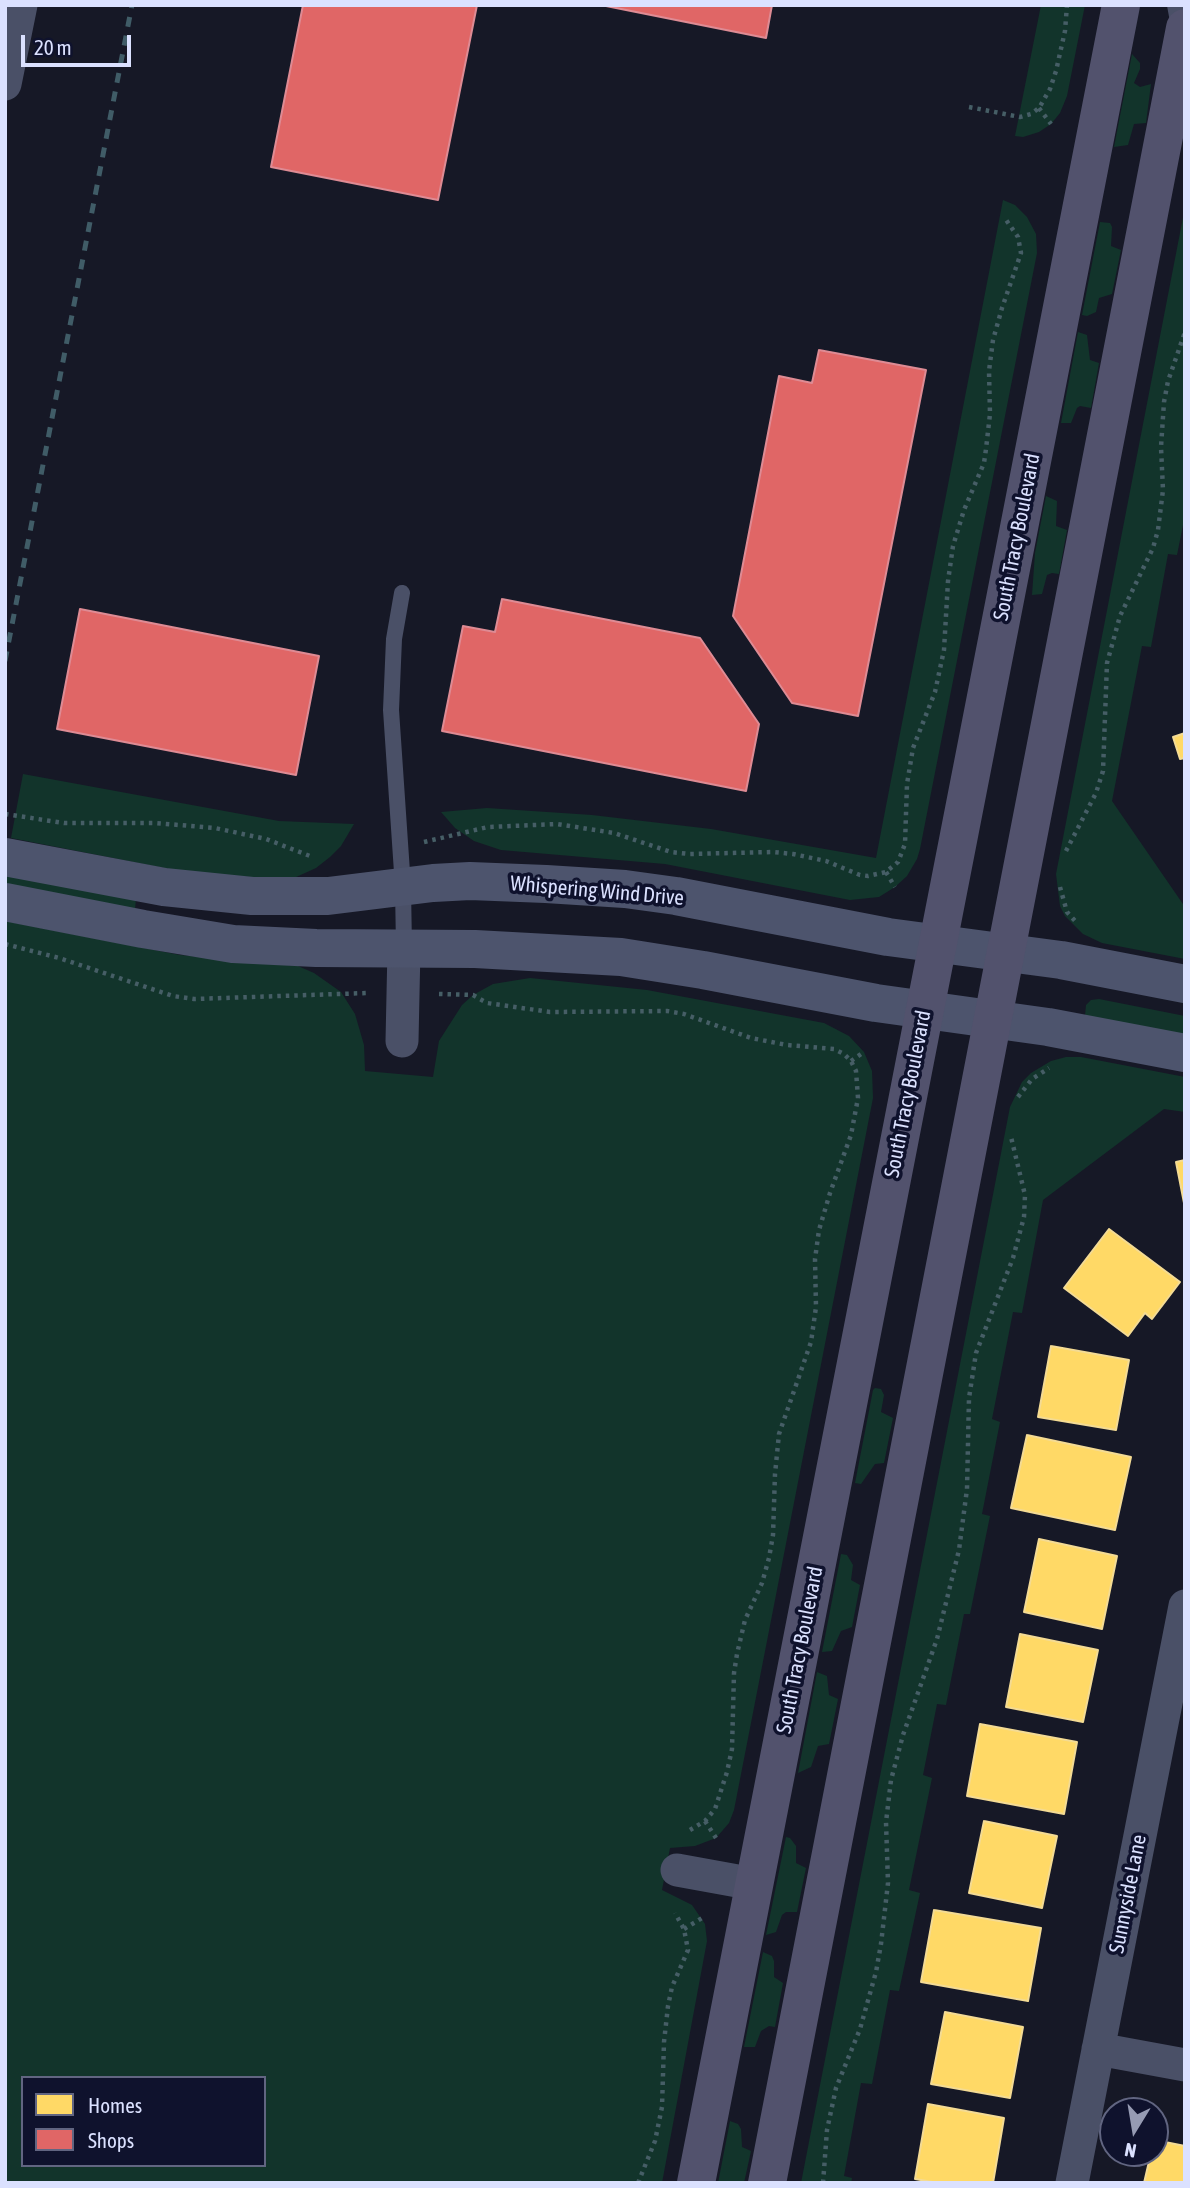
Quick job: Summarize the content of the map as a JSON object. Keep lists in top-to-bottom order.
{
  "streets": {
    "main road": ["South Tracy Boulevard"],
    "street": ["Whispering Wind Drive", "Sunnyside Lane"]
  },
  "crossings": [
    ["South Tracy Boulevard", "Whispering Wind Drive"]
  ],
  "legend": ["Homes", "Shops"],
  "scale_bar": "20 m",
  "north": "bottom"
}
